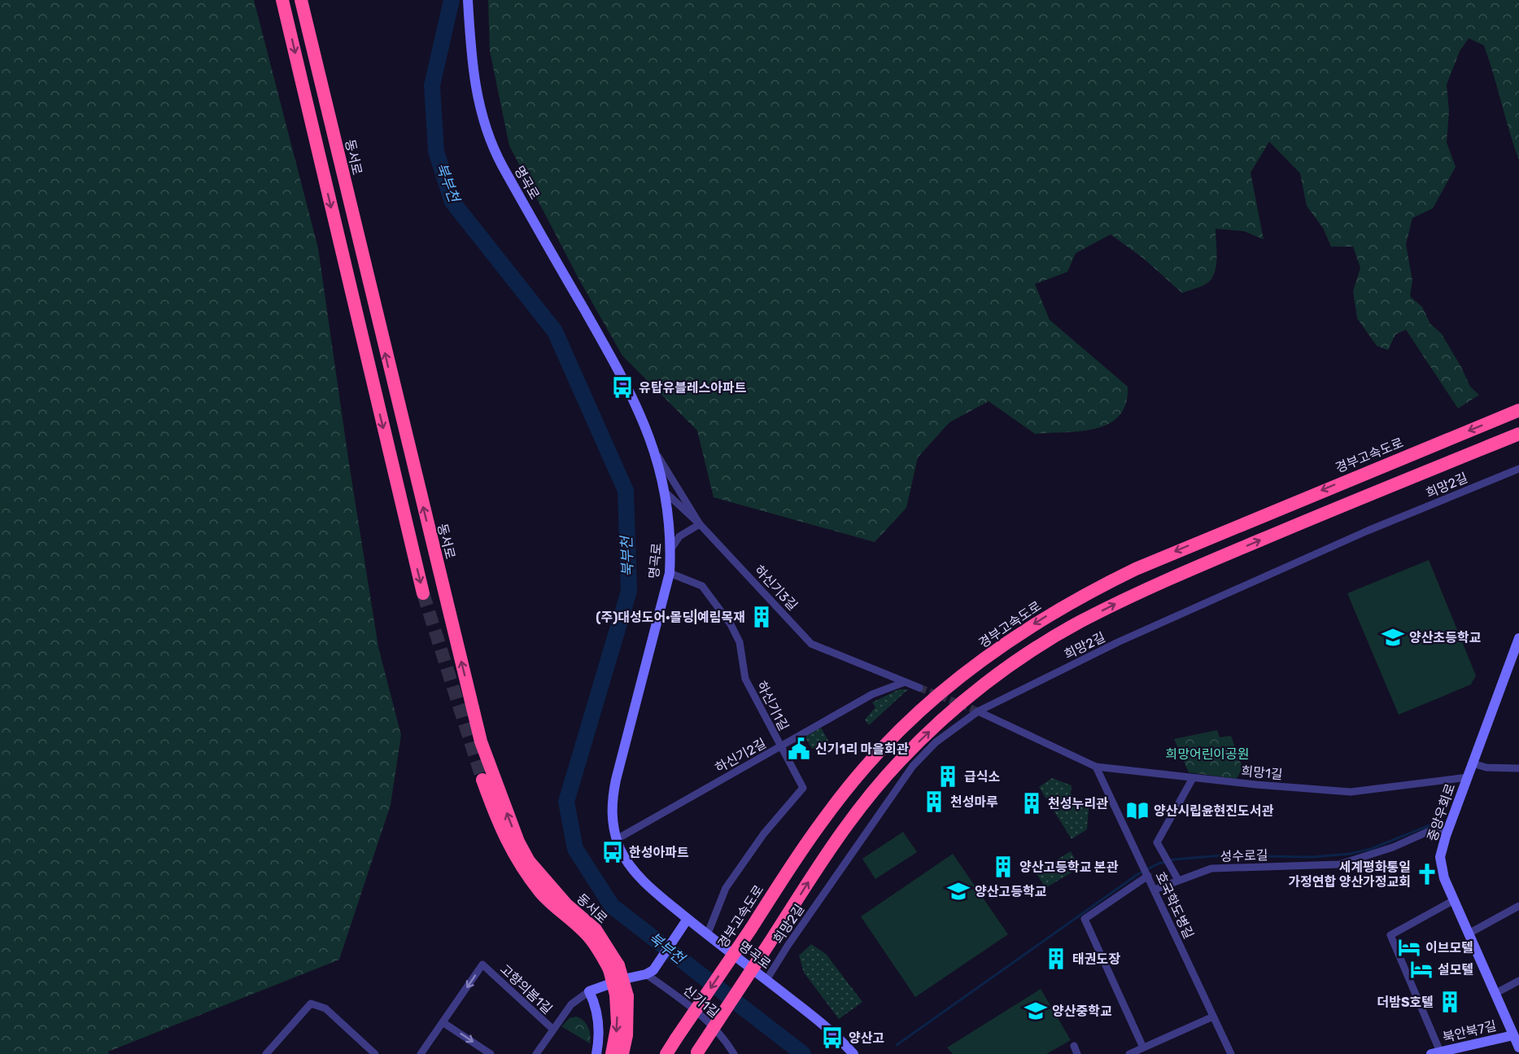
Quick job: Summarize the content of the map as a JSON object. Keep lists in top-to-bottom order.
{
  "streets": {
    "highway": ["동서로", "경부고속도로"],
    "main road": ["명곡로", "중앙우회로", "북안북7길"],
    "street": [
      "희망2길",
      "하신기3길",
      "하신기1길",
      "하신기2길",
      "희망1길",
      "성수로길",
      "호국학도병길",
      "고향의봄1길",
      "신기1길"
    ]
  },
  "crossings": [
    ["명곡로", "희망2길"],
    ["명곡로", "하신기3길"],
    ["명곡로", "하신기1길"],
    ["명곡로", "하신기2길"],
    ["희망2길", "희망1길"],
    ["하신기3길", "하신기2길"],
    ["하신기1길", "하신기2길"],
    ["희망1길", "중앙우회로"],
    ["희망1길", "호국학도병길"],
    ["중앙우회로", "성수로길"],
    ["중앙우회로", "북안북7길"],
    ["성수로길", "호국학도병길"]
  ],
  "water": ["북부천"],
  "parks": ["희망어린이공원"],
  "places": {
    "bus stop": ["유탑유블레스아파트", "한성아파트", "양산고"],
    "building": [
      "(주)대성도어·몰딩|예림목재",
      "급식소",
      "천성마루",
      "천성누리관",
      "양산고등학교 본관",
      "태권도장",
      "더밤S호텔"
    ],
    "school or university": ["양산초등학교", "양산고등학교", "양산중학교"],
    "public building": ["신기1리 마을회관"],
    "library": ["양산시립윤현진도서관"],
    "church": ["세계평화통일 가정연합 양산가정교회"],
    "hotel": ["이브모텔", "설모텔"]
  }
}
